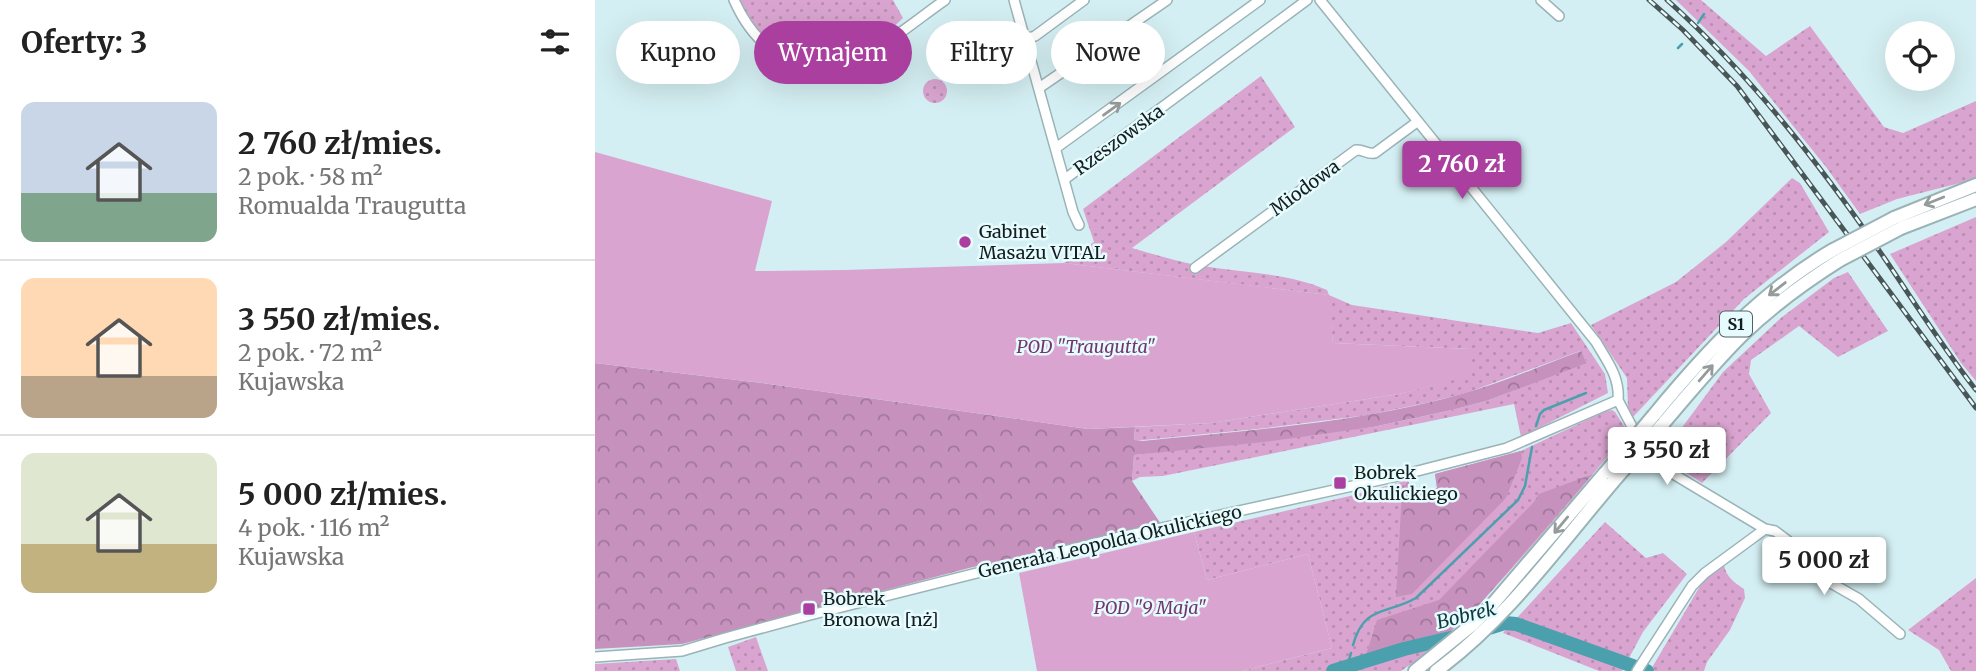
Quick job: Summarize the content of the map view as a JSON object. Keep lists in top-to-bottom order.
{
  "streets": {
    "highway": ["S1"],
    "street": ["Rzeszowska", "Miodowa", "Generała Leopolda Okulickiego"]
  },
  "water": ["Bobrek"],
  "parks": ["POD \"Traugutta\"", "POD \"9 Maja\""],
  "places": {
    "other": ["Gabinet Masażu VITAL"],
    "transit": ["Bobrek Okulickiego", "Bobrek Bronowa [nż]"]
  },
  "page": {
    "heading": "Oferty: 3",
    "chip": [
      "Kupno",
      "Wynajem",
      "Filtry",
      "Nowe"
    ],
    "list": [
      {
        "name": "2 760 zł/mies.",
        "note": "2 pok. · 58 m² · Romualda Traugutta"
      },
      {
        "name": "3 550 zł/mies.",
        "note": "2 pok. · 72 m² · Kujawska"
      },
      {
        "name": "5 000 zł/mies.",
        "note": "4 pok. · 116 m² · Kujawska"
      }
    ],
    "price": ["2 760 zł", "3 550 zł", "5 000 zł"]
  }
}
